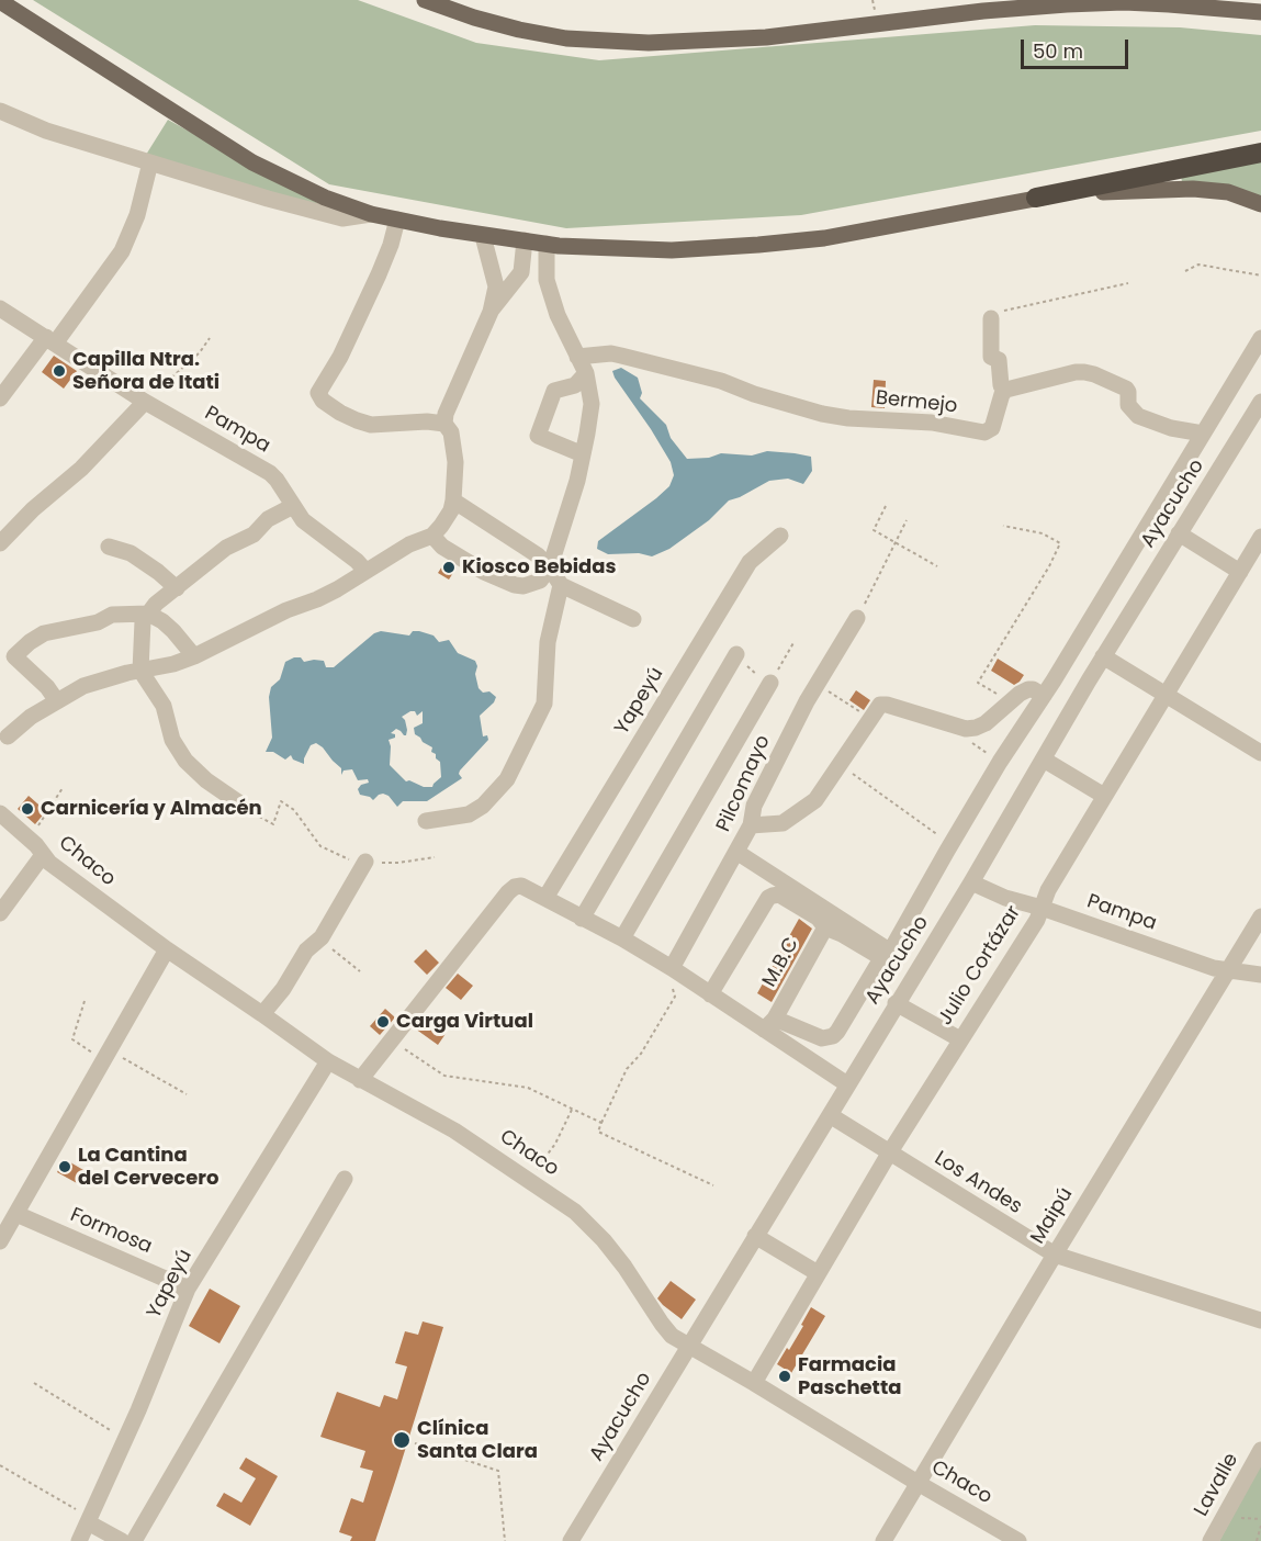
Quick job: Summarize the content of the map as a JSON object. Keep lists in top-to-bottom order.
{
  "streets": {
    "street": [
      "Bermejo",
      "Pampa",
      "Ayacucho",
      "Yapeyú",
      "Pilcomayo",
      "Chaco",
      "M.B.C",
      "Julio Cortázar",
      "Los Andes",
      "Maipú",
      "Formosa",
      "Lavalle"
    ]
  },
  "crossings": [
    ["Pampa", "Ayacucho"],
    ["Pampa", "Julio Cortázar"],
    ["Pampa", "Maipú"],
    ["Ayacucho", "Chaco"],
    ["Ayacucho", "M.B.C"],
    ["Ayacucho", "Los Andes"],
    ["Yapeyú", "Chaco"],
    ["Yapeyú", "Formosa"],
    ["Chaco", "Julio Cortázar"],
    ["Chaco", "Maipú"],
    ["Julio Cortázar", "Los Andes"],
    ["Los Andes", "Maipú"]
  ],
  "places": [
    "Capilla Ntra. Señora de Itati",
    "Kiosco Bebidas",
    "Carnicería y Almacén",
    "Carga Virtual",
    "La Cantina del Cervecero",
    "Farmacia Paschetta",
    "Clínica Santa Clara"
  ],
  "scale_bar": "50 m"
}
